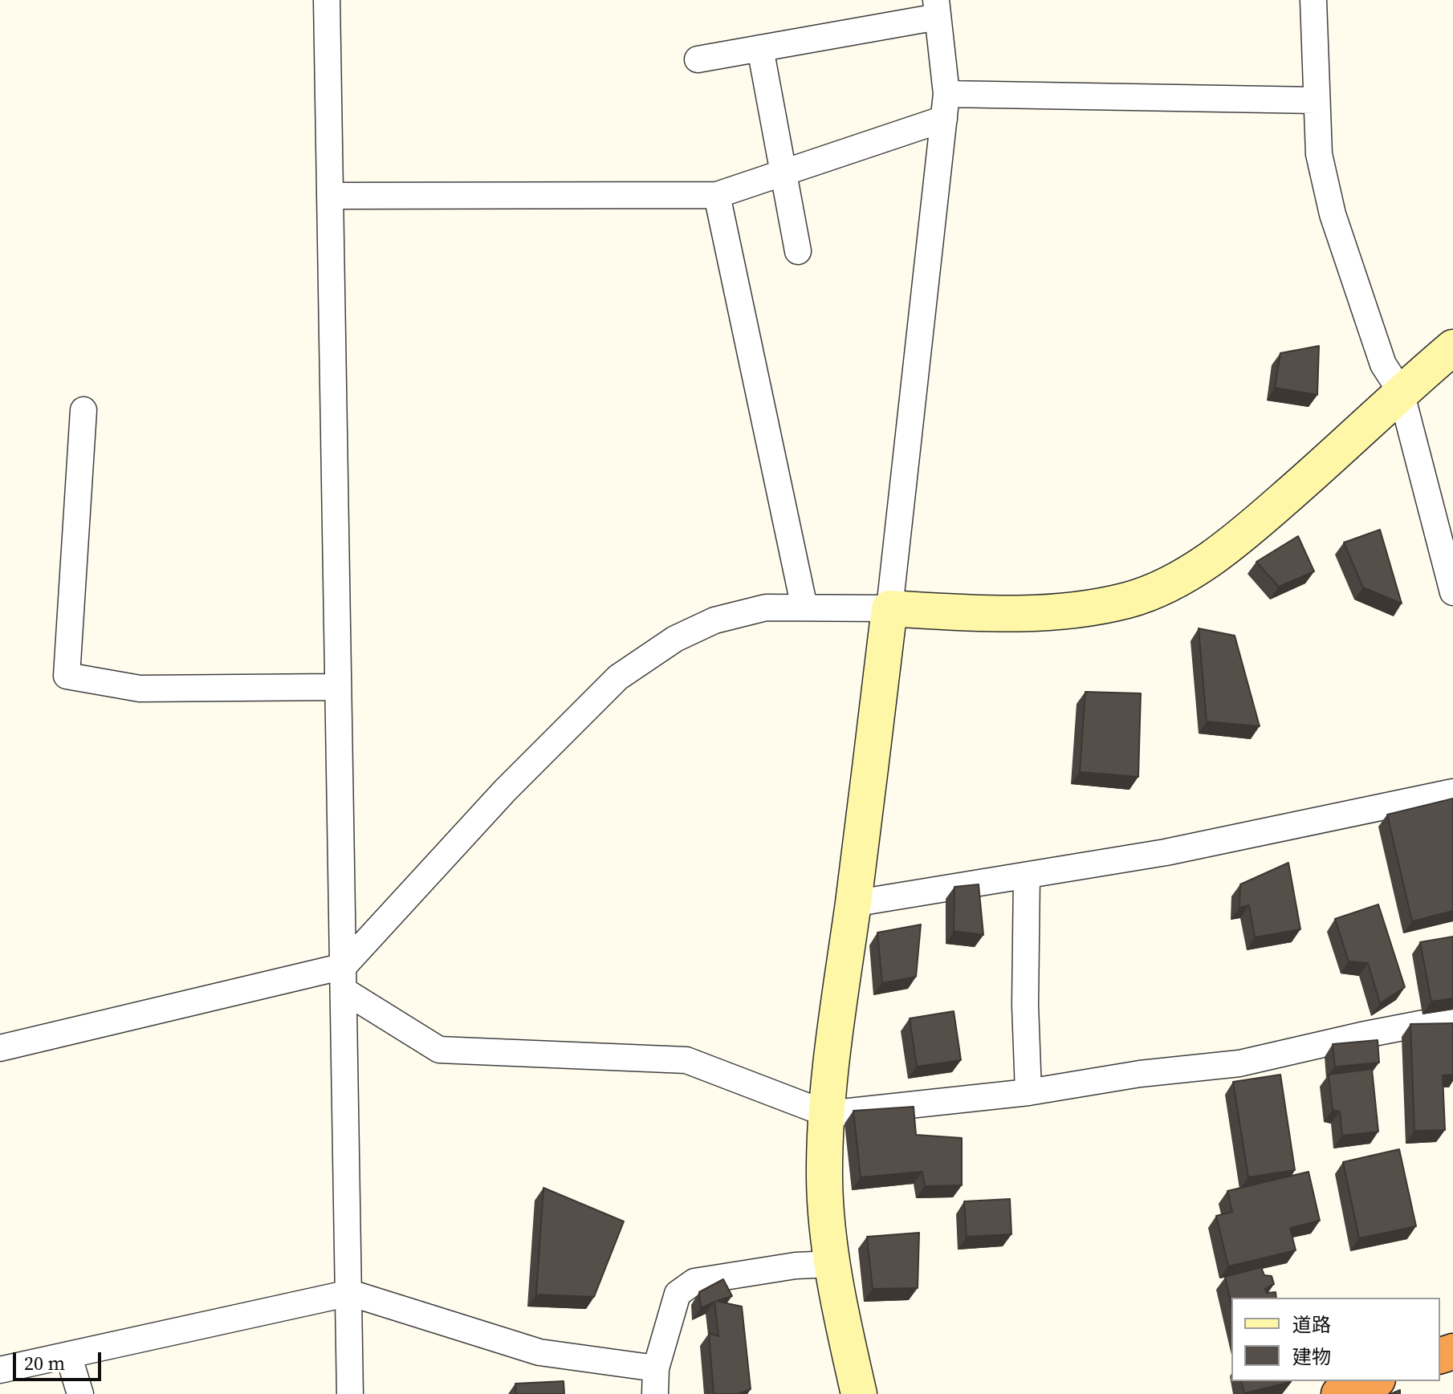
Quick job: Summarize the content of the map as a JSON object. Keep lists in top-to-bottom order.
{
  "legend": ["道路", "建物"],
  "scale_bar": "20 m"
}
